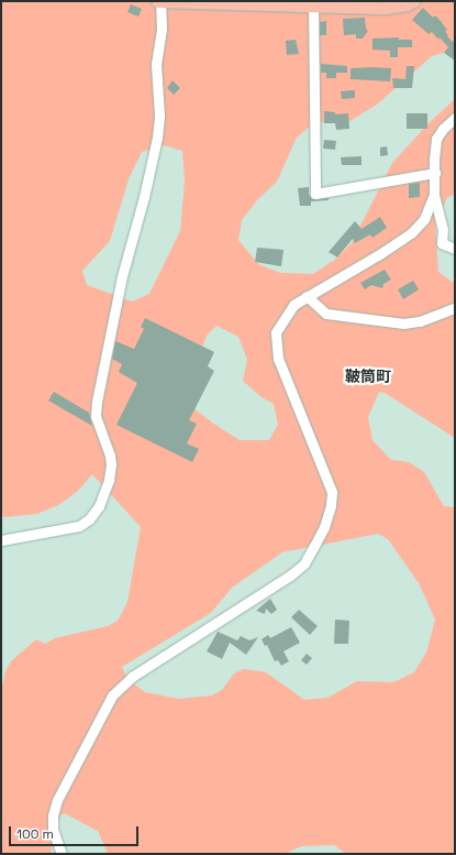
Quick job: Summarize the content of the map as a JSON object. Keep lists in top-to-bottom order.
{
  "districts": ["鞁筒町"],
  "scale_bar": "100 m"
}
